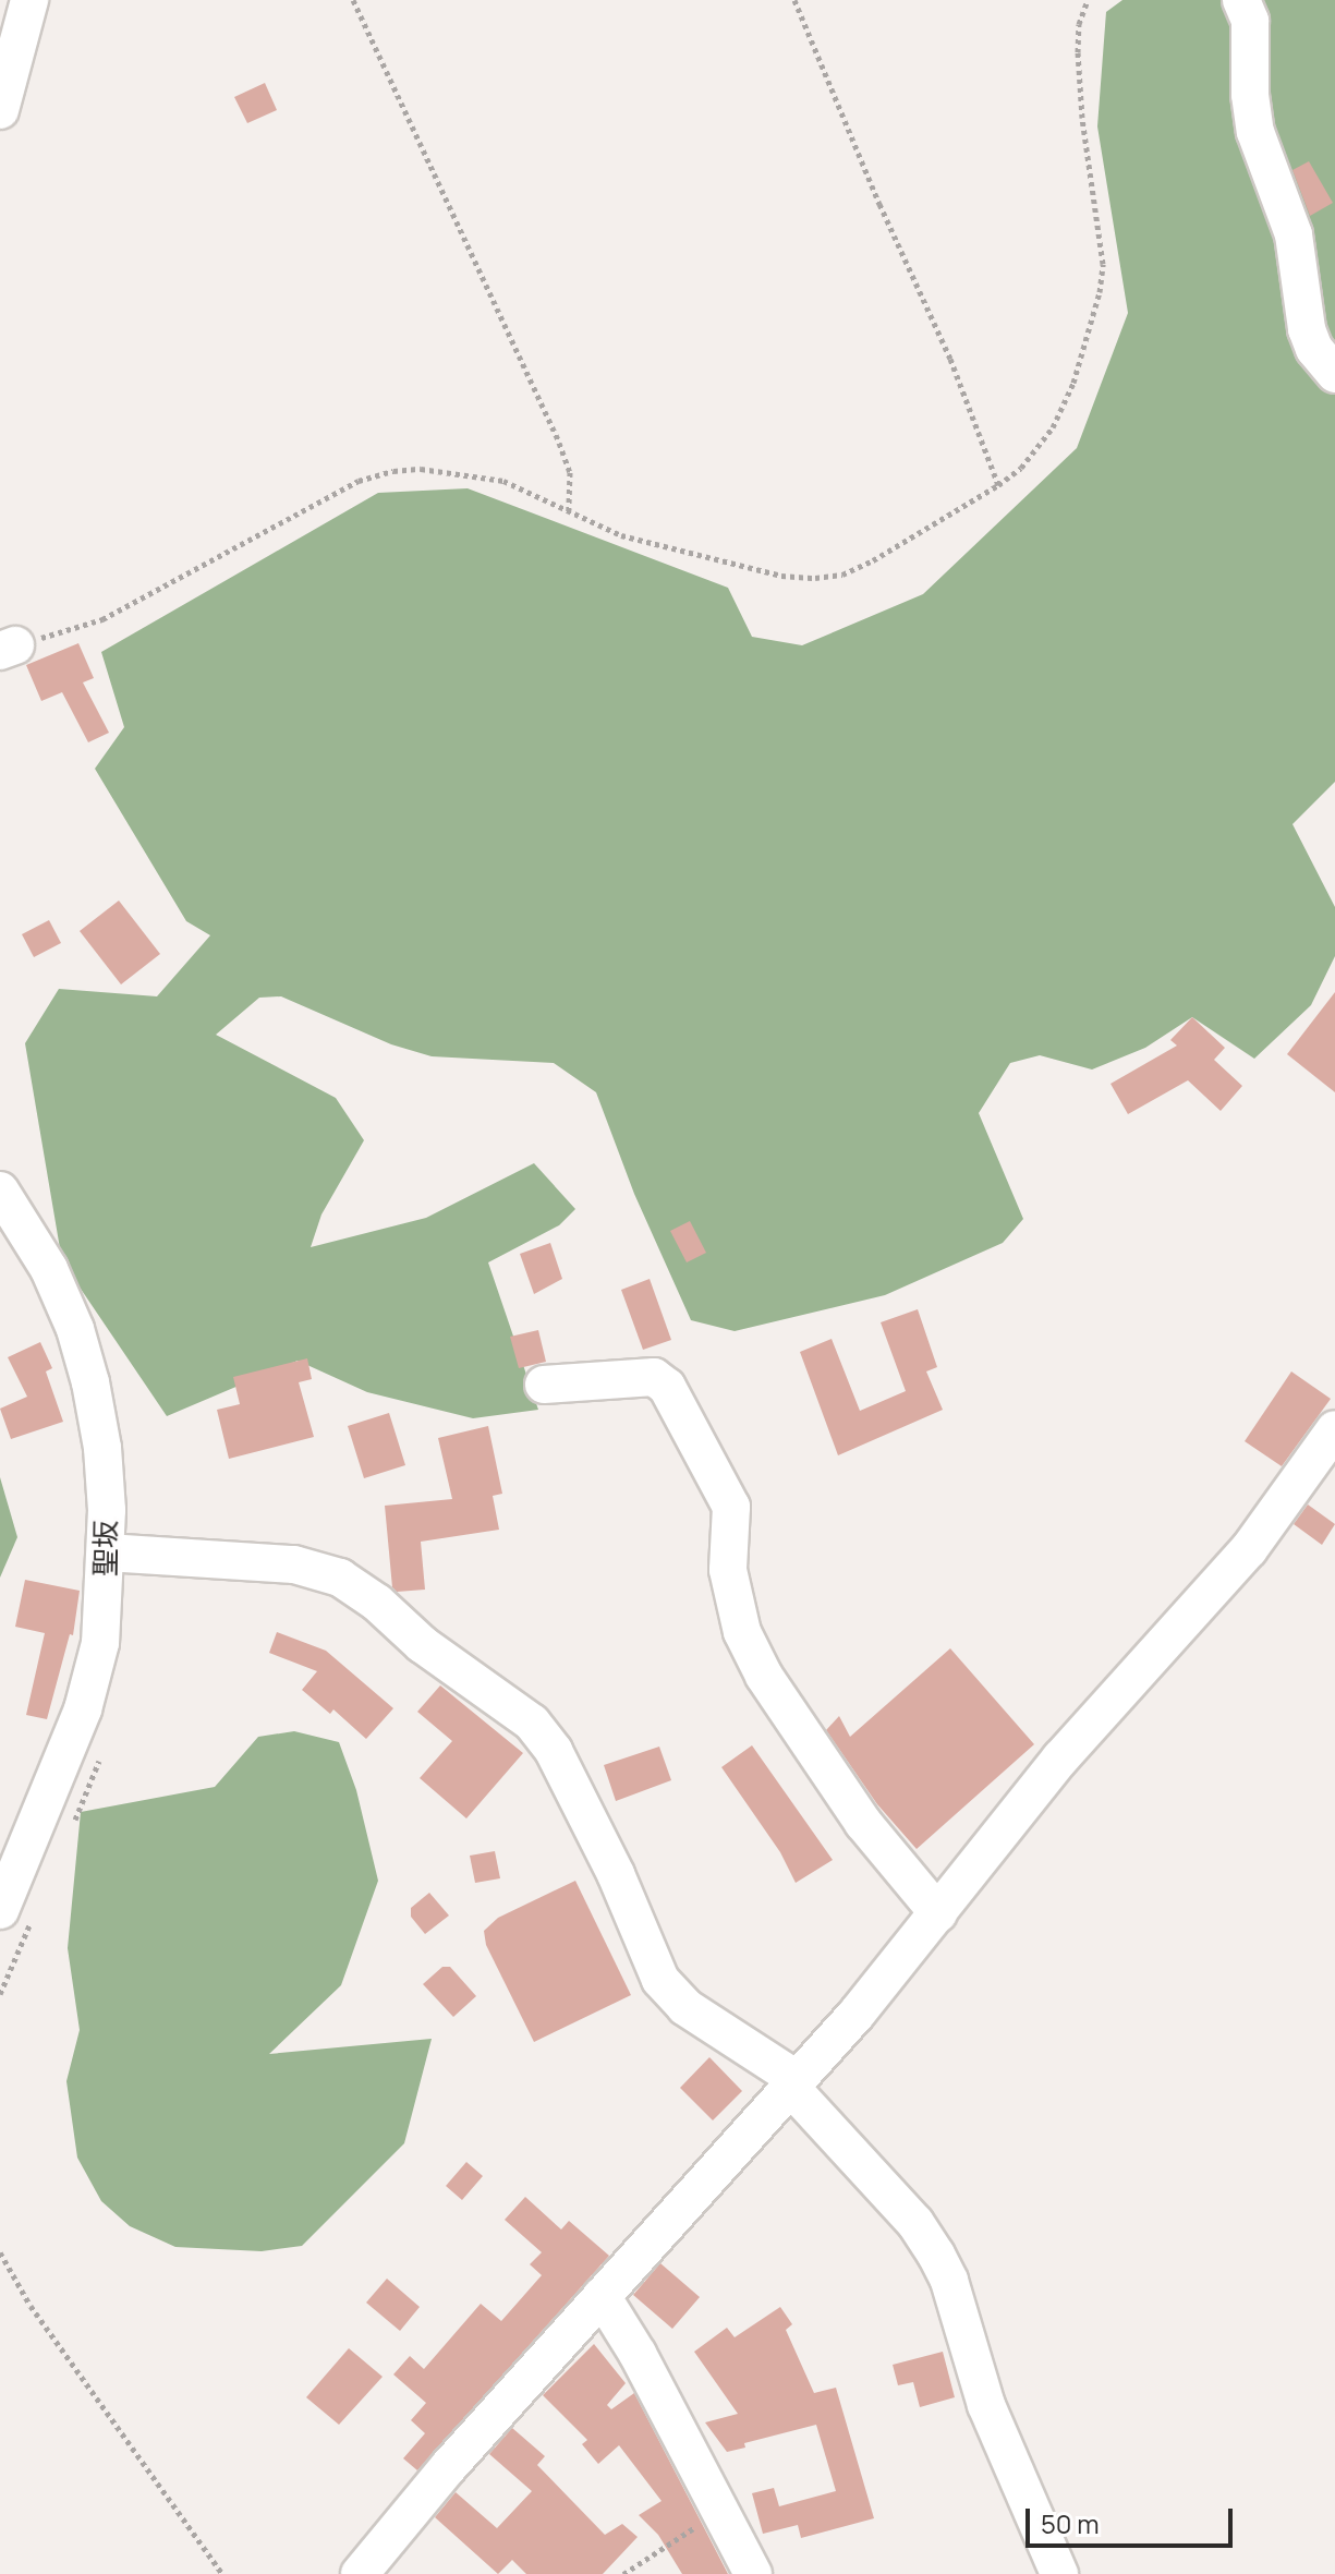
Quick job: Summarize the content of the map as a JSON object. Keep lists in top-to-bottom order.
{
  "streets": {
    "street": ["聖坂"]
  },
  "scale_bar": "50 m"
}
